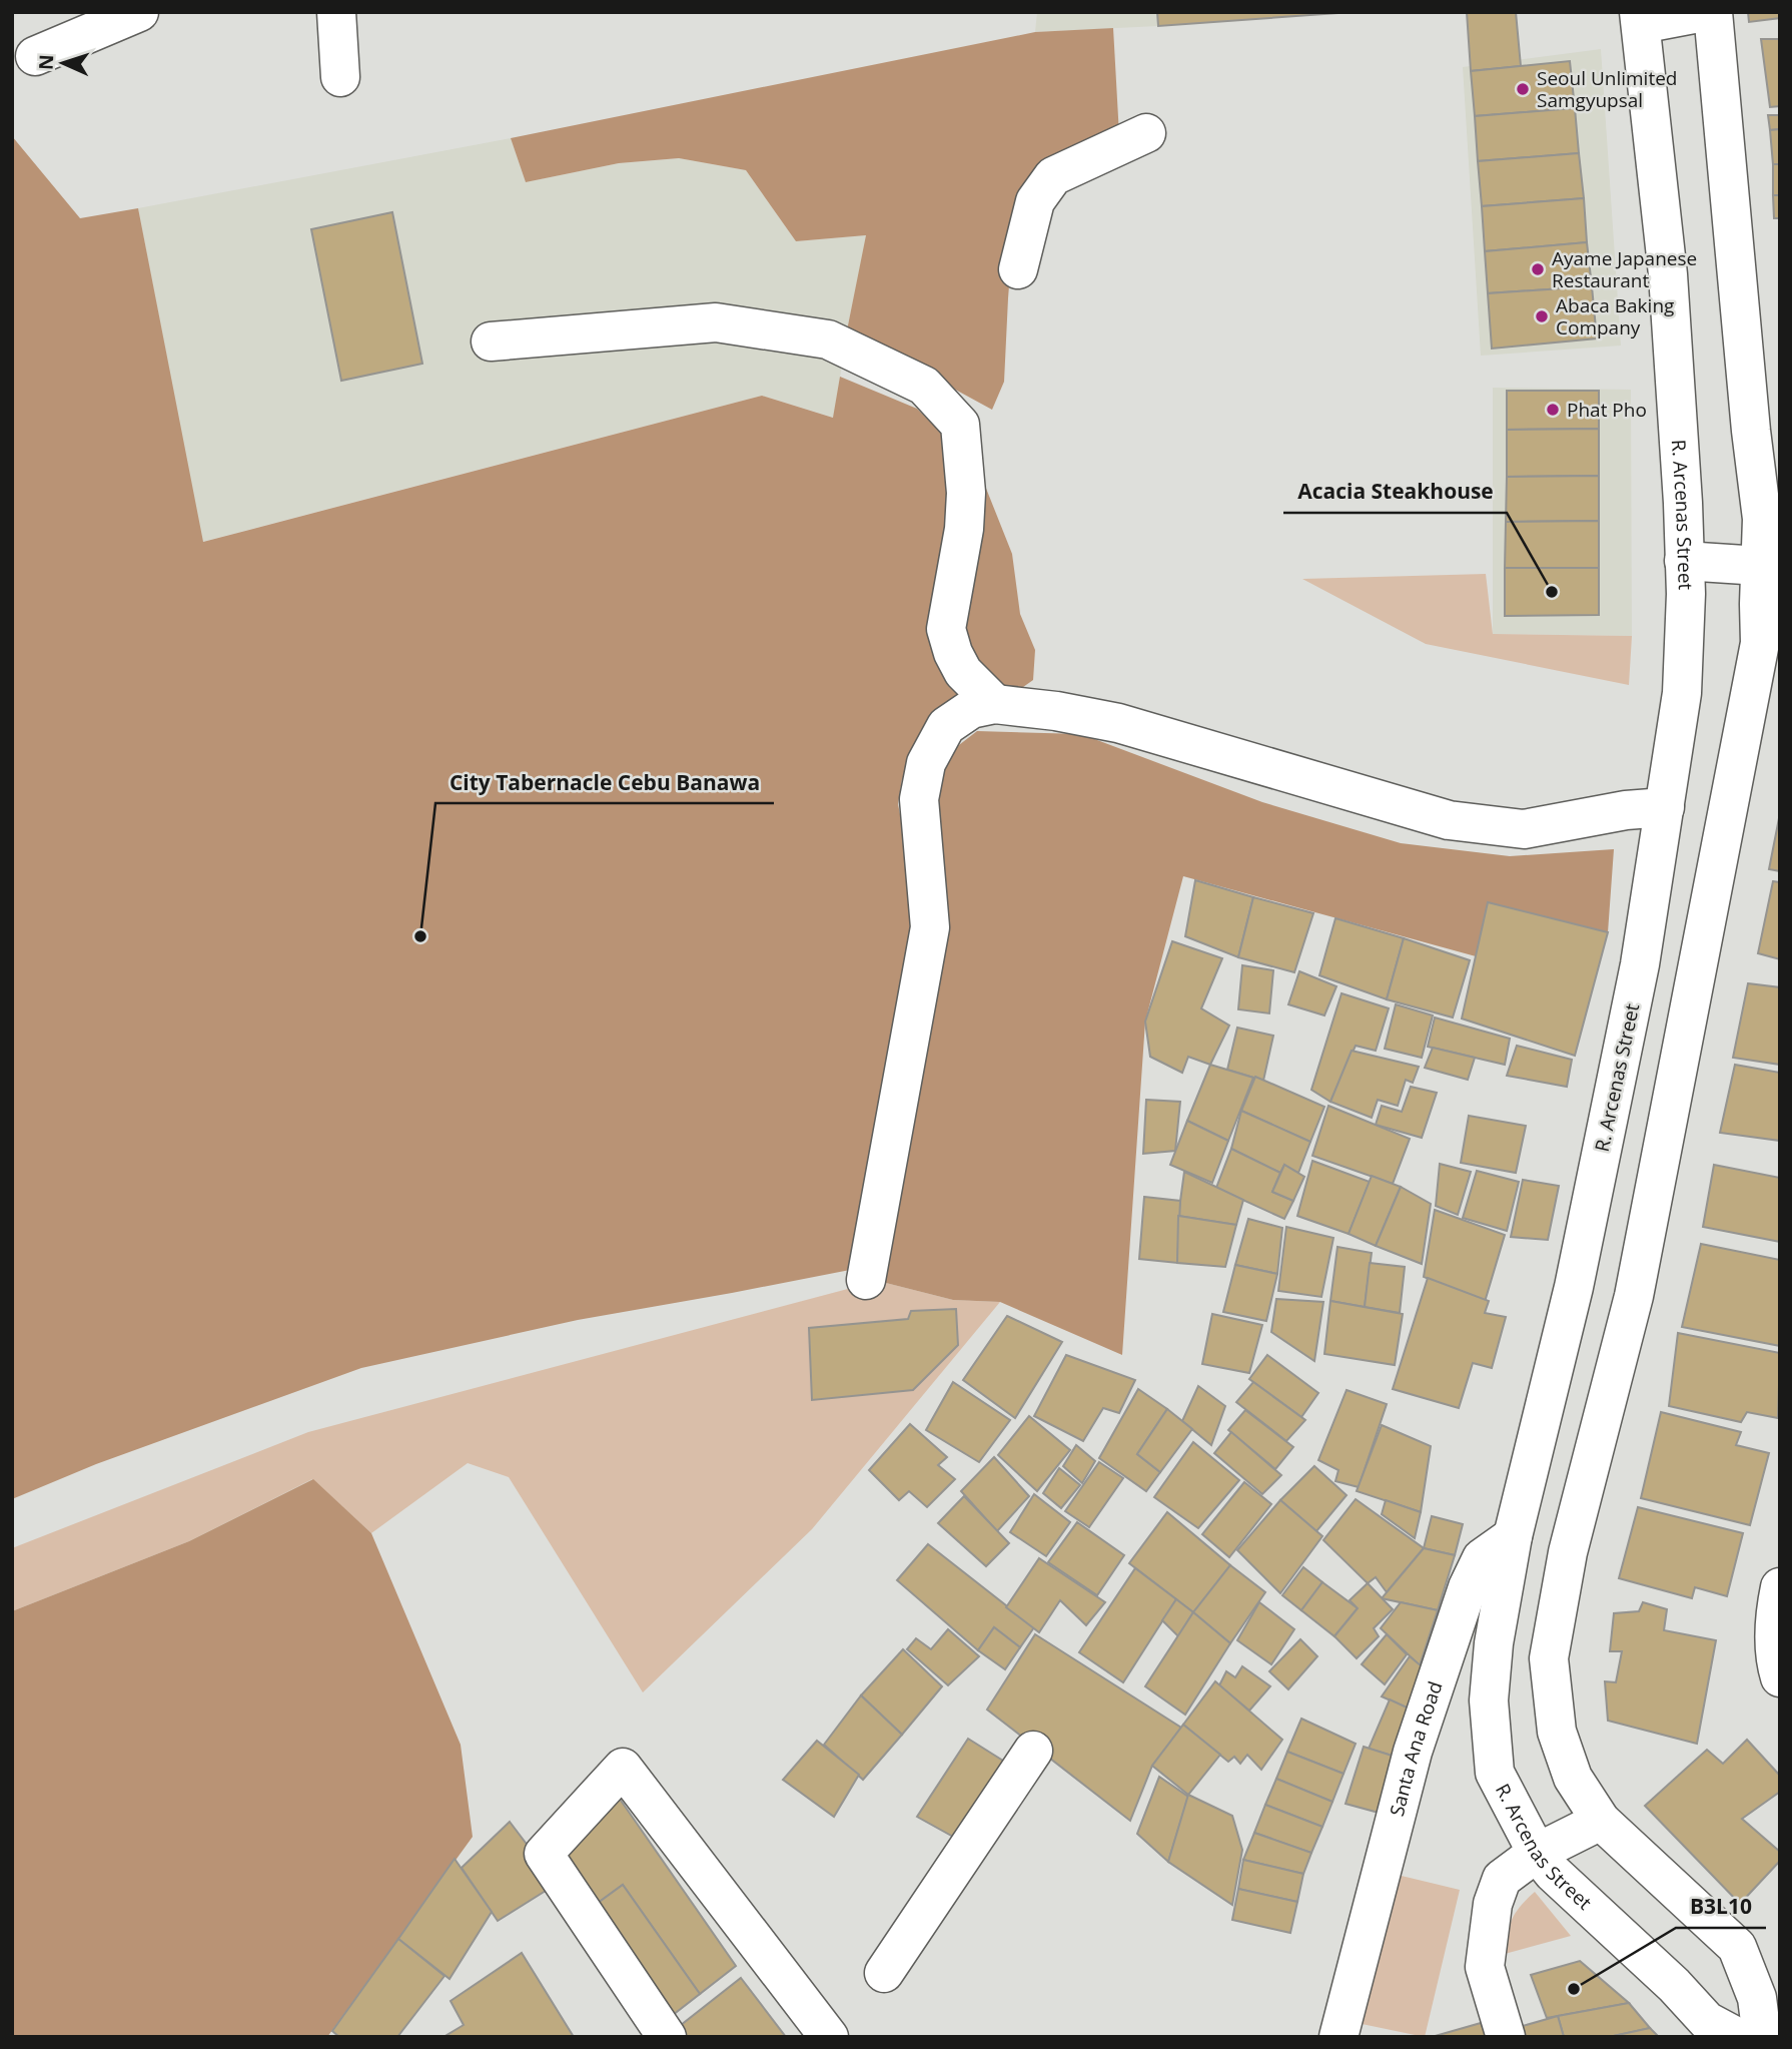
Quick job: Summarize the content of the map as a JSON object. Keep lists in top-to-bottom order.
{
  "streets": {
    "street": ["R. Arcenas Street", "Santa Ana Road"]
  },
  "crossings": [
    ["R. Arcenas Street", "Santa Ana Road"]
  ],
  "places": [
    "Seoul Unlimited Samgyupsal",
    "Ayame Japanese Restaurant",
    "Abaca Baking Company",
    "Phat Pho",
    "Acacia Steakhouse",
    "City Tabernacle Cebu Banawa",
    "B3L10"
  ],
  "north": "left"
}
